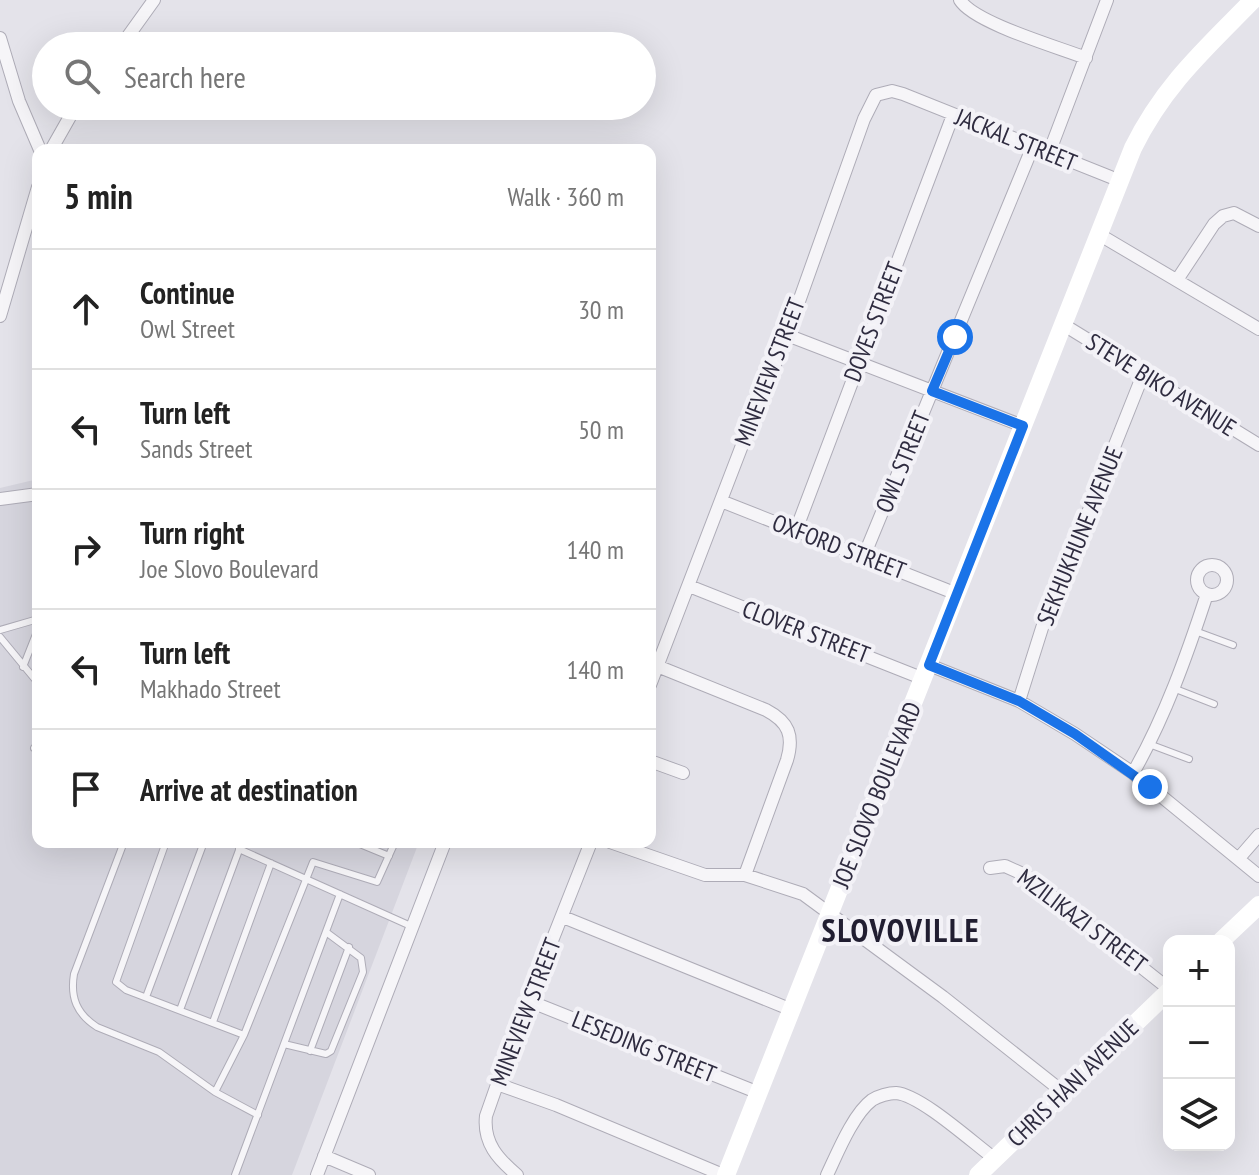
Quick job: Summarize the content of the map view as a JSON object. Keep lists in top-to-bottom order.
{
  "streets": {
    "street": [
      "JACKAL STREET",
      "DOVES STREET",
      "MINEVIEW STREET",
      "STEVE BIKO AVENUE",
      "OWL STREET",
      "SEKHUKHUNE AVENUE",
      "OXFORD STREET",
      "CLOVER STREET",
      "JOE SLOVO BOULEVARD",
      "MZILIKAZI STREET",
      "LESEDING STREET",
      "CHRIS HANI AVENUE"
    ]
  },
  "crossings": [
    ["JACKAL STREET", "DOVES STREET"],
    ["JACKAL STREET", "MINEVIEW STREET"],
    ["JACKAL STREET", "OWL STREET"],
    ["JACKAL STREET", "JOE SLOVO BOULEVARD"],
    ["DOVES STREET", "OXFORD STREET"],
    ["MINEVIEW STREET", "OXFORD STREET"],
    ["MINEVIEW STREET", "CLOVER STREET"],
    ["MINEVIEW STREET", "LESEDING STREET"],
    ["STEVE BIKO AVENUE", "SEKHUKHUNE AVENUE"],
    ["STEVE BIKO AVENUE", "JOE SLOVO BOULEVARD"],
    ["OWL STREET", "OXFORD STREET"],
    ["SEKHUKHUNE AVENUE", "CLOVER STREET"],
    ["OXFORD STREET", "JOE SLOVO BOULEVARD"],
    ["CLOVER STREET", "JOE SLOVO BOULEVARD"],
    ["JOE SLOVO BOULEVARD", "LESEDING STREET"]
  ],
  "districts": ["SLOVOVILLE"],
  "page": {
    "search": "Search here",
    "heading": ["5 min", "Walk · 360 m"],
    "list": [
      ["Continue", "Owl Street", "30 m"],
      ["Turn left", "Sands Street", "50 m"],
      ["Turn right", "Joe Slovo Boulevard", "140 m"],
      ["Turn left", "Makhado Street", "140 m"],
      "Arrive at destination"
    ],
    "map_buttons": ["+", "−"]
  }
}
